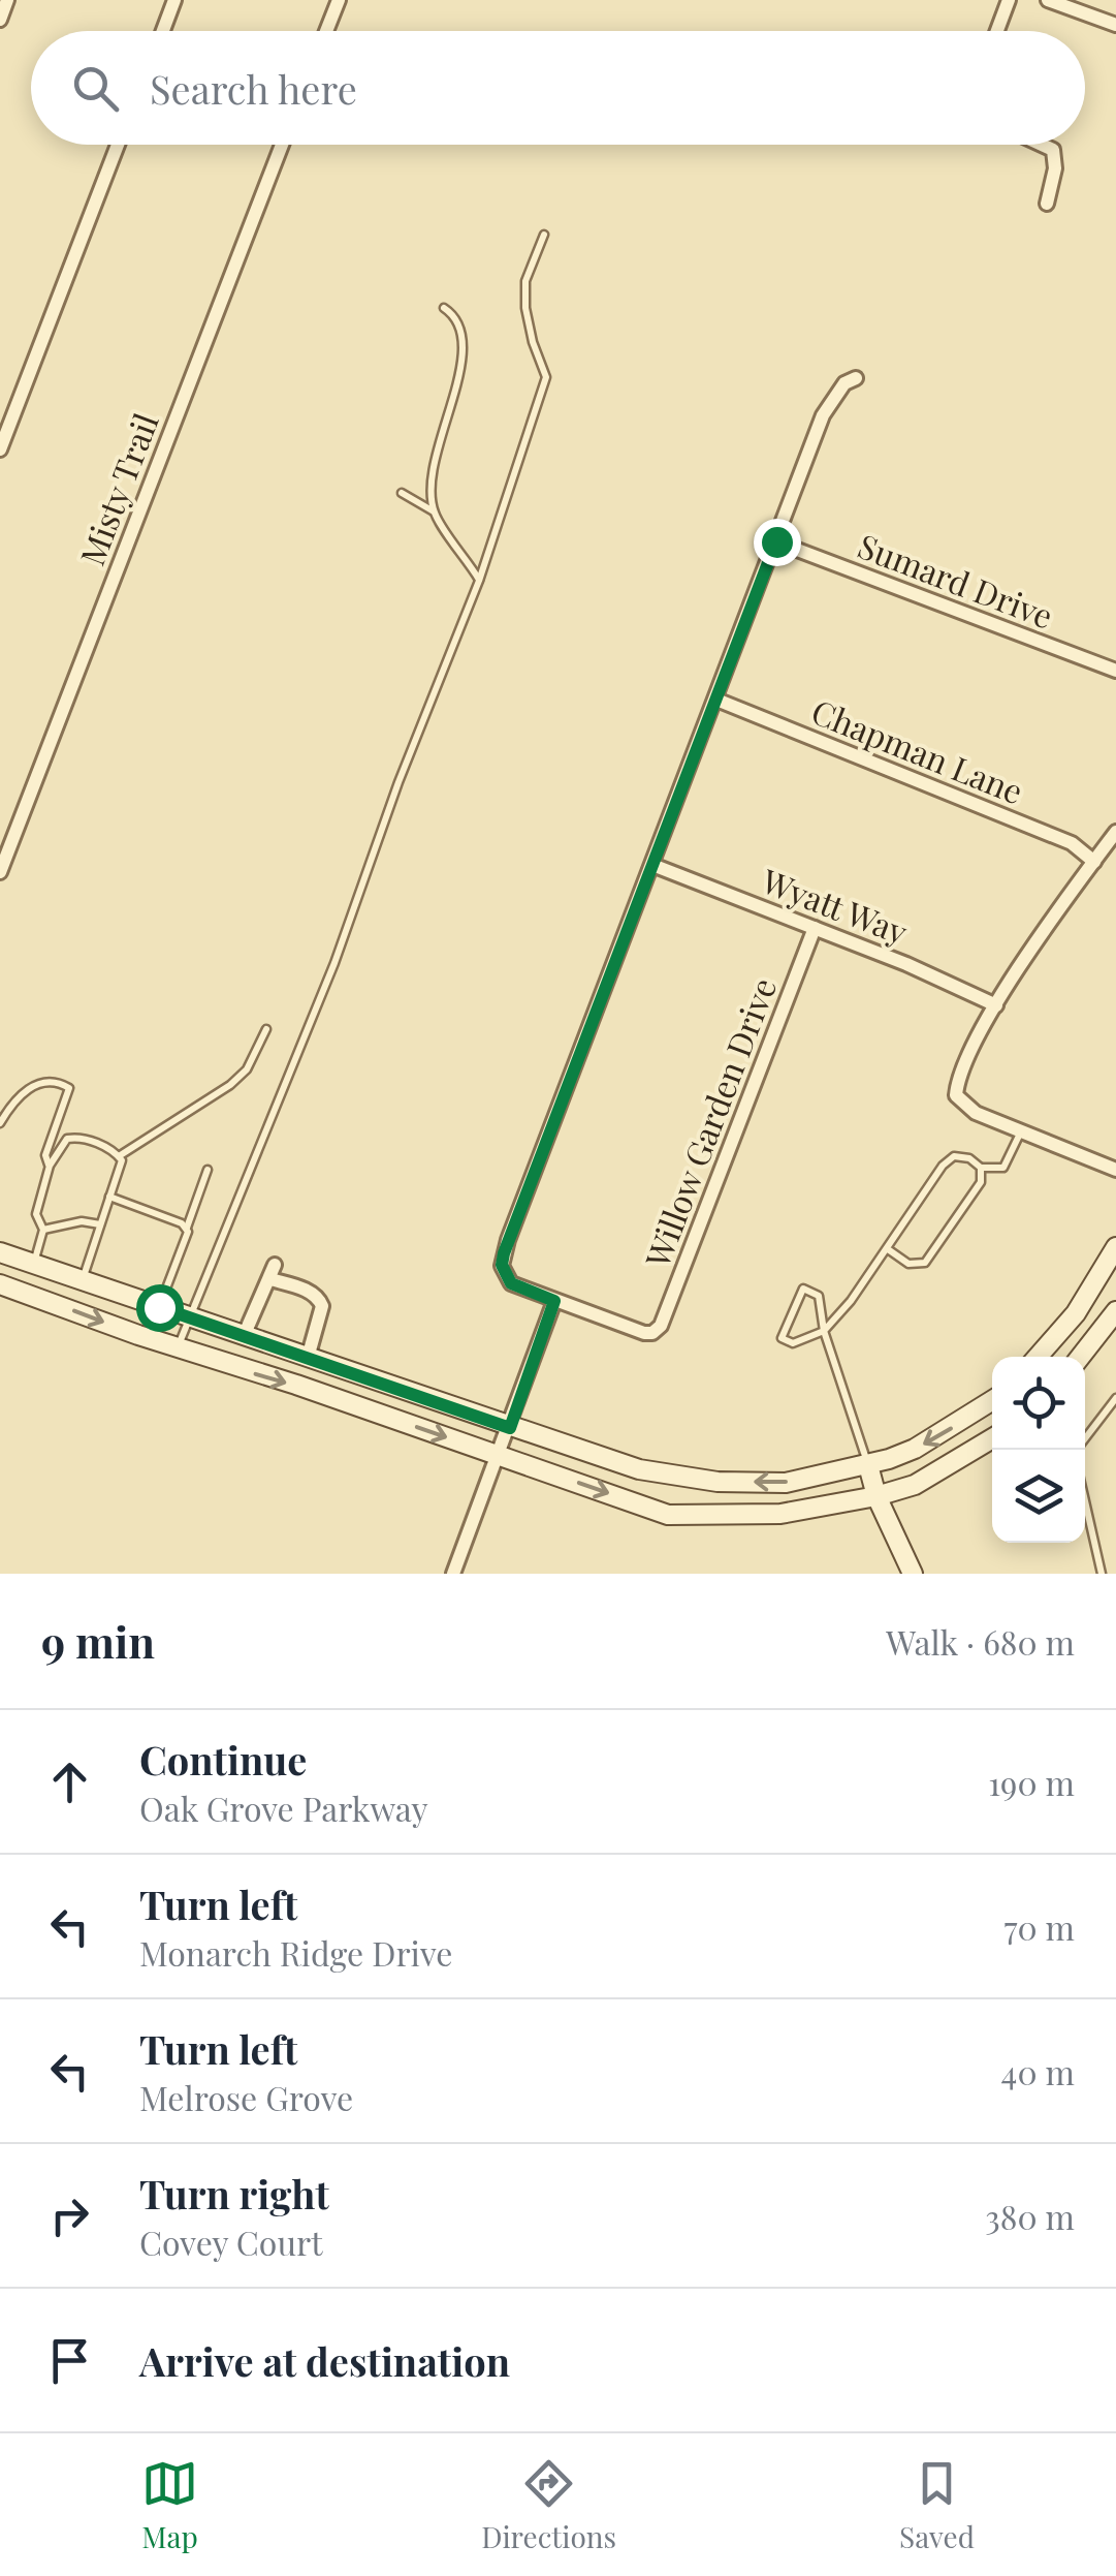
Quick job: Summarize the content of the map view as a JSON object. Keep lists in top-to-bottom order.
{
  "streets": {
    "street": [
      "Misty Trail",
      "Sumard Drive",
      "Chapman Lane",
      "Wyatt Way",
      "Willow Garden Drive"
    ]
  },
  "crossings": [
    ["Wyatt Way", "Willow Garden Drive"]
  ],
  "page": {
    "search": "Search here",
    "heading": ["9 min", "Walk · 680 m"],
    "list": [
      ["Continue", "Oak Grove Parkway", "190 m"],
      ["Turn left", "Monarch Ridge Drive", "70 m"],
      ["Turn left", "Melrose Grove", "40 m"],
      ["Turn right", "Covey Court", "380 m"],
      "Arrive at destination"
    ],
    "nav": ["Map", "Directions", "Saved"]
  }
}
